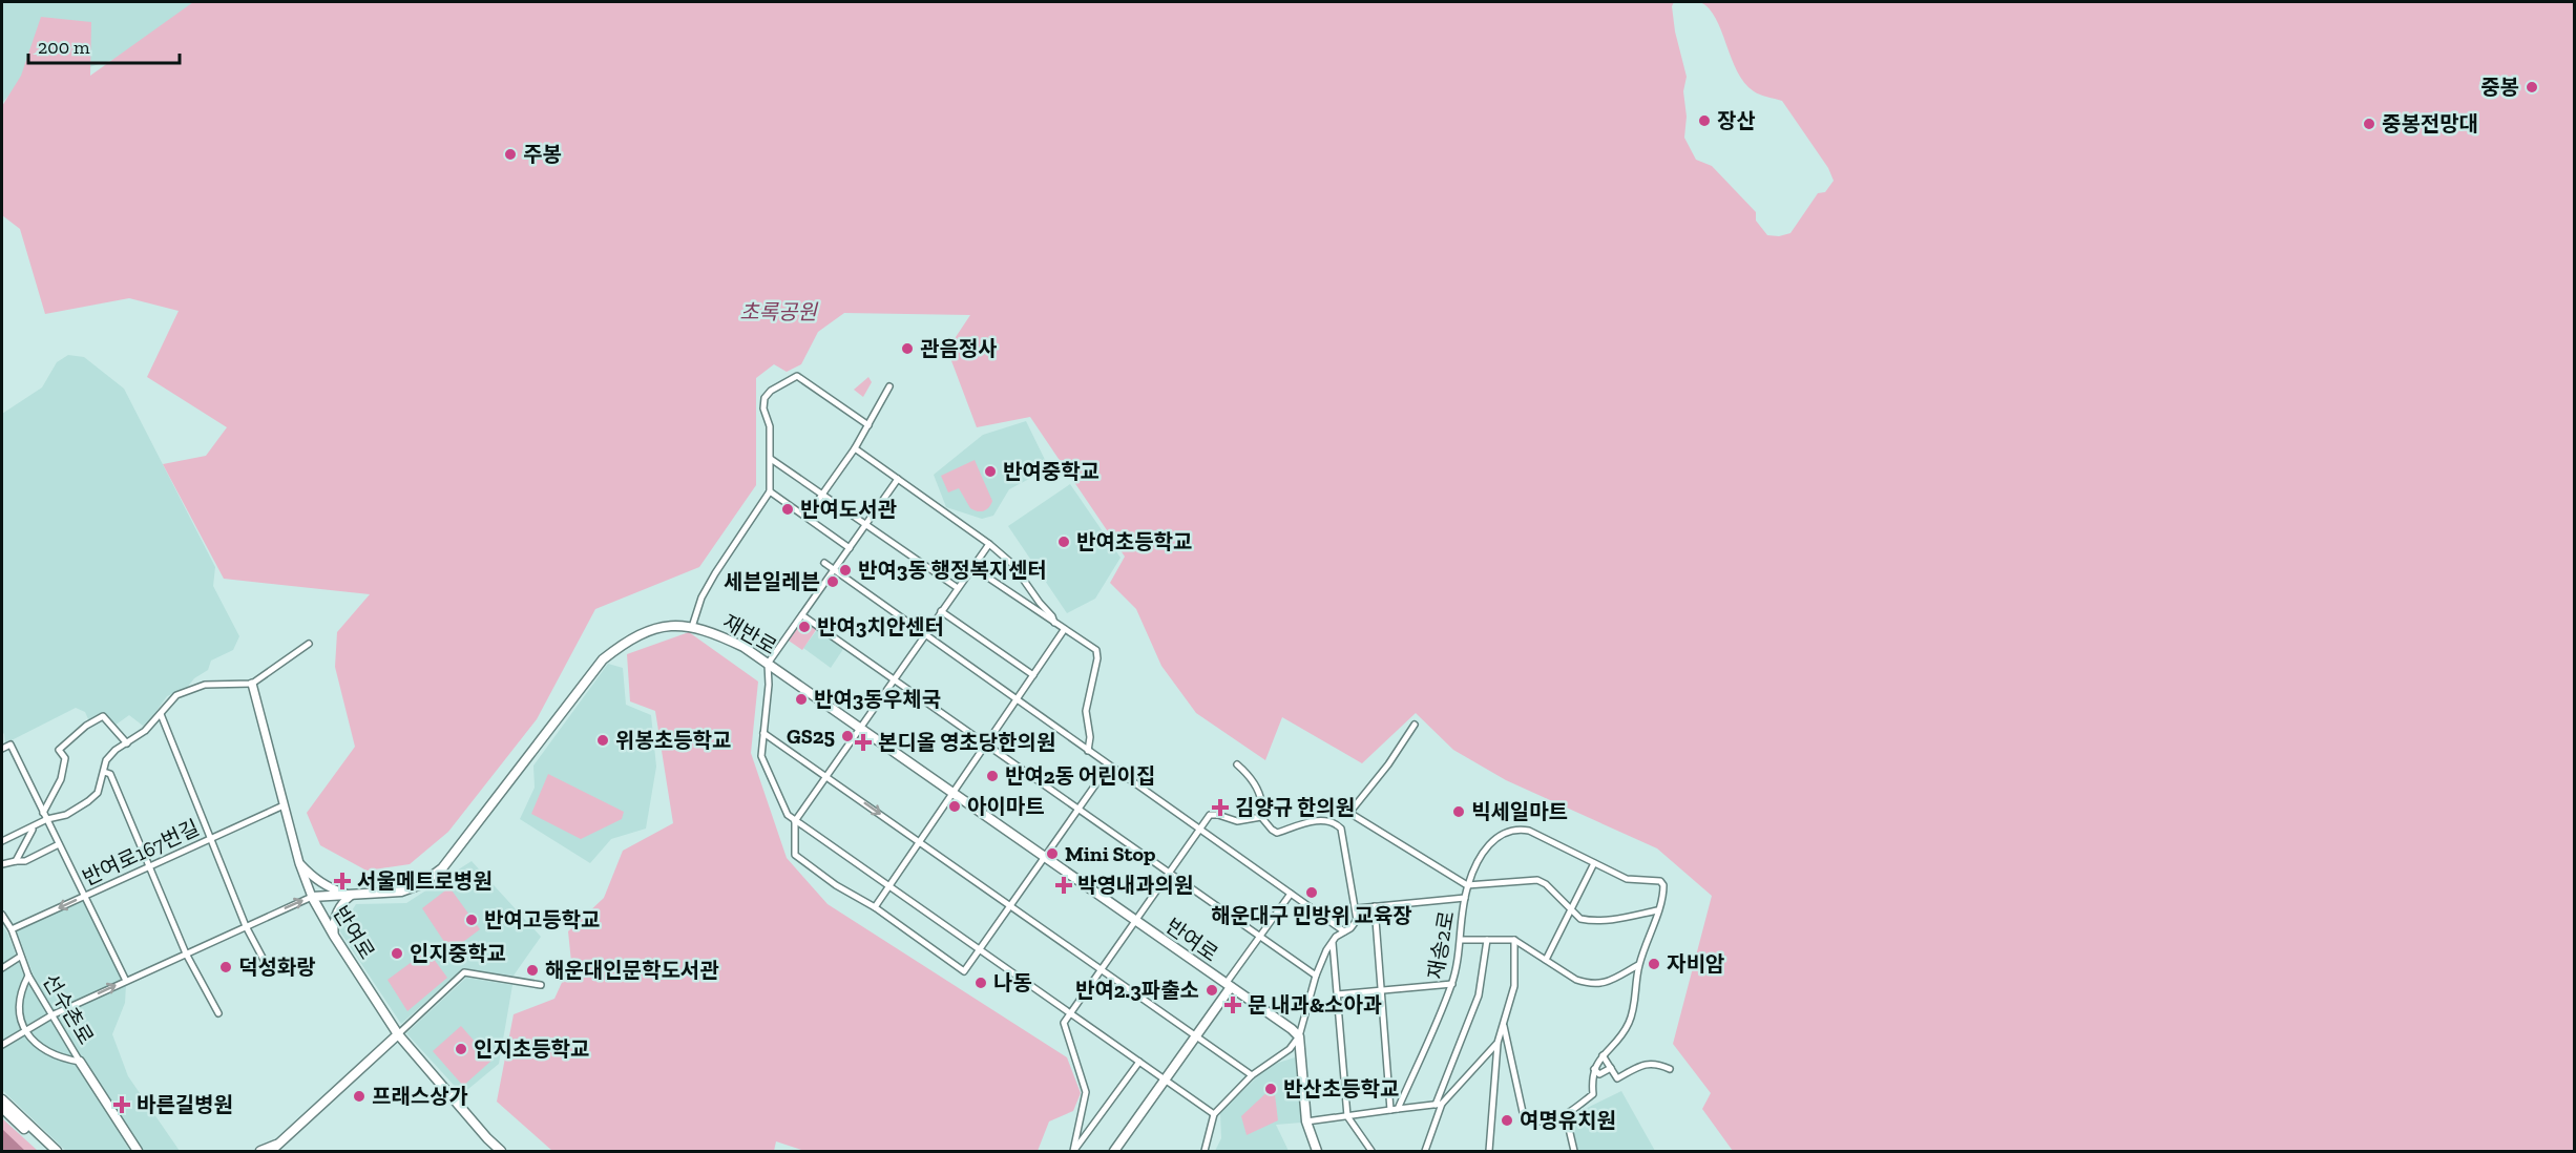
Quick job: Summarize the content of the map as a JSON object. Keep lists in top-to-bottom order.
{
  "streets": {
    "main road": ["재반로", "반여로", "선수촌로"],
    "street": ["반여로167번길", "재송2로"]
  },
  "crossings": [
    ["재반로", "반여로"],
    ["반여로167번길", "반여로"],
    ["반여로167번길", "선수촌로"]
  ],
  "parks": ["초록공원"],
  "places": {
    "other": [
      "중봉",
      "장산",
      "중봉전망대",
      "주봉",
      "관음정사",
      "반여중학교",
      "반여도서관",
      "반여초등학교",
      "반여3동 행정복지센터",
      "세븐일레븐",
      "반여3치안센터",
      "반여3동우체국",
      "GS25",
      "위봉초등학교",
      "반여2동 어린이집",
      "아이마트",
      "빅세일마트",
      "Mini Stop",
      "해운대구 민방위 교육장",
      "반여고등학교",
      "인지중학교",
      "자비암",
      "덕성화랑",
      "해운대인문학도서관",
      "나동",
      "반여2.3파출소",
      "인지초등학교",
      "반산초등학교",
      "프래스상가",
      "여명유치원"
    ],
    "health": [
      "본디올 영초당한의원",
      "김양규 한의원",
      "서울메트로병원",
      "박영내과의원",
      "문 내과&소아과",
      "바른길병원"
    ]
  },
  "scale_bar": "200 m"
}
